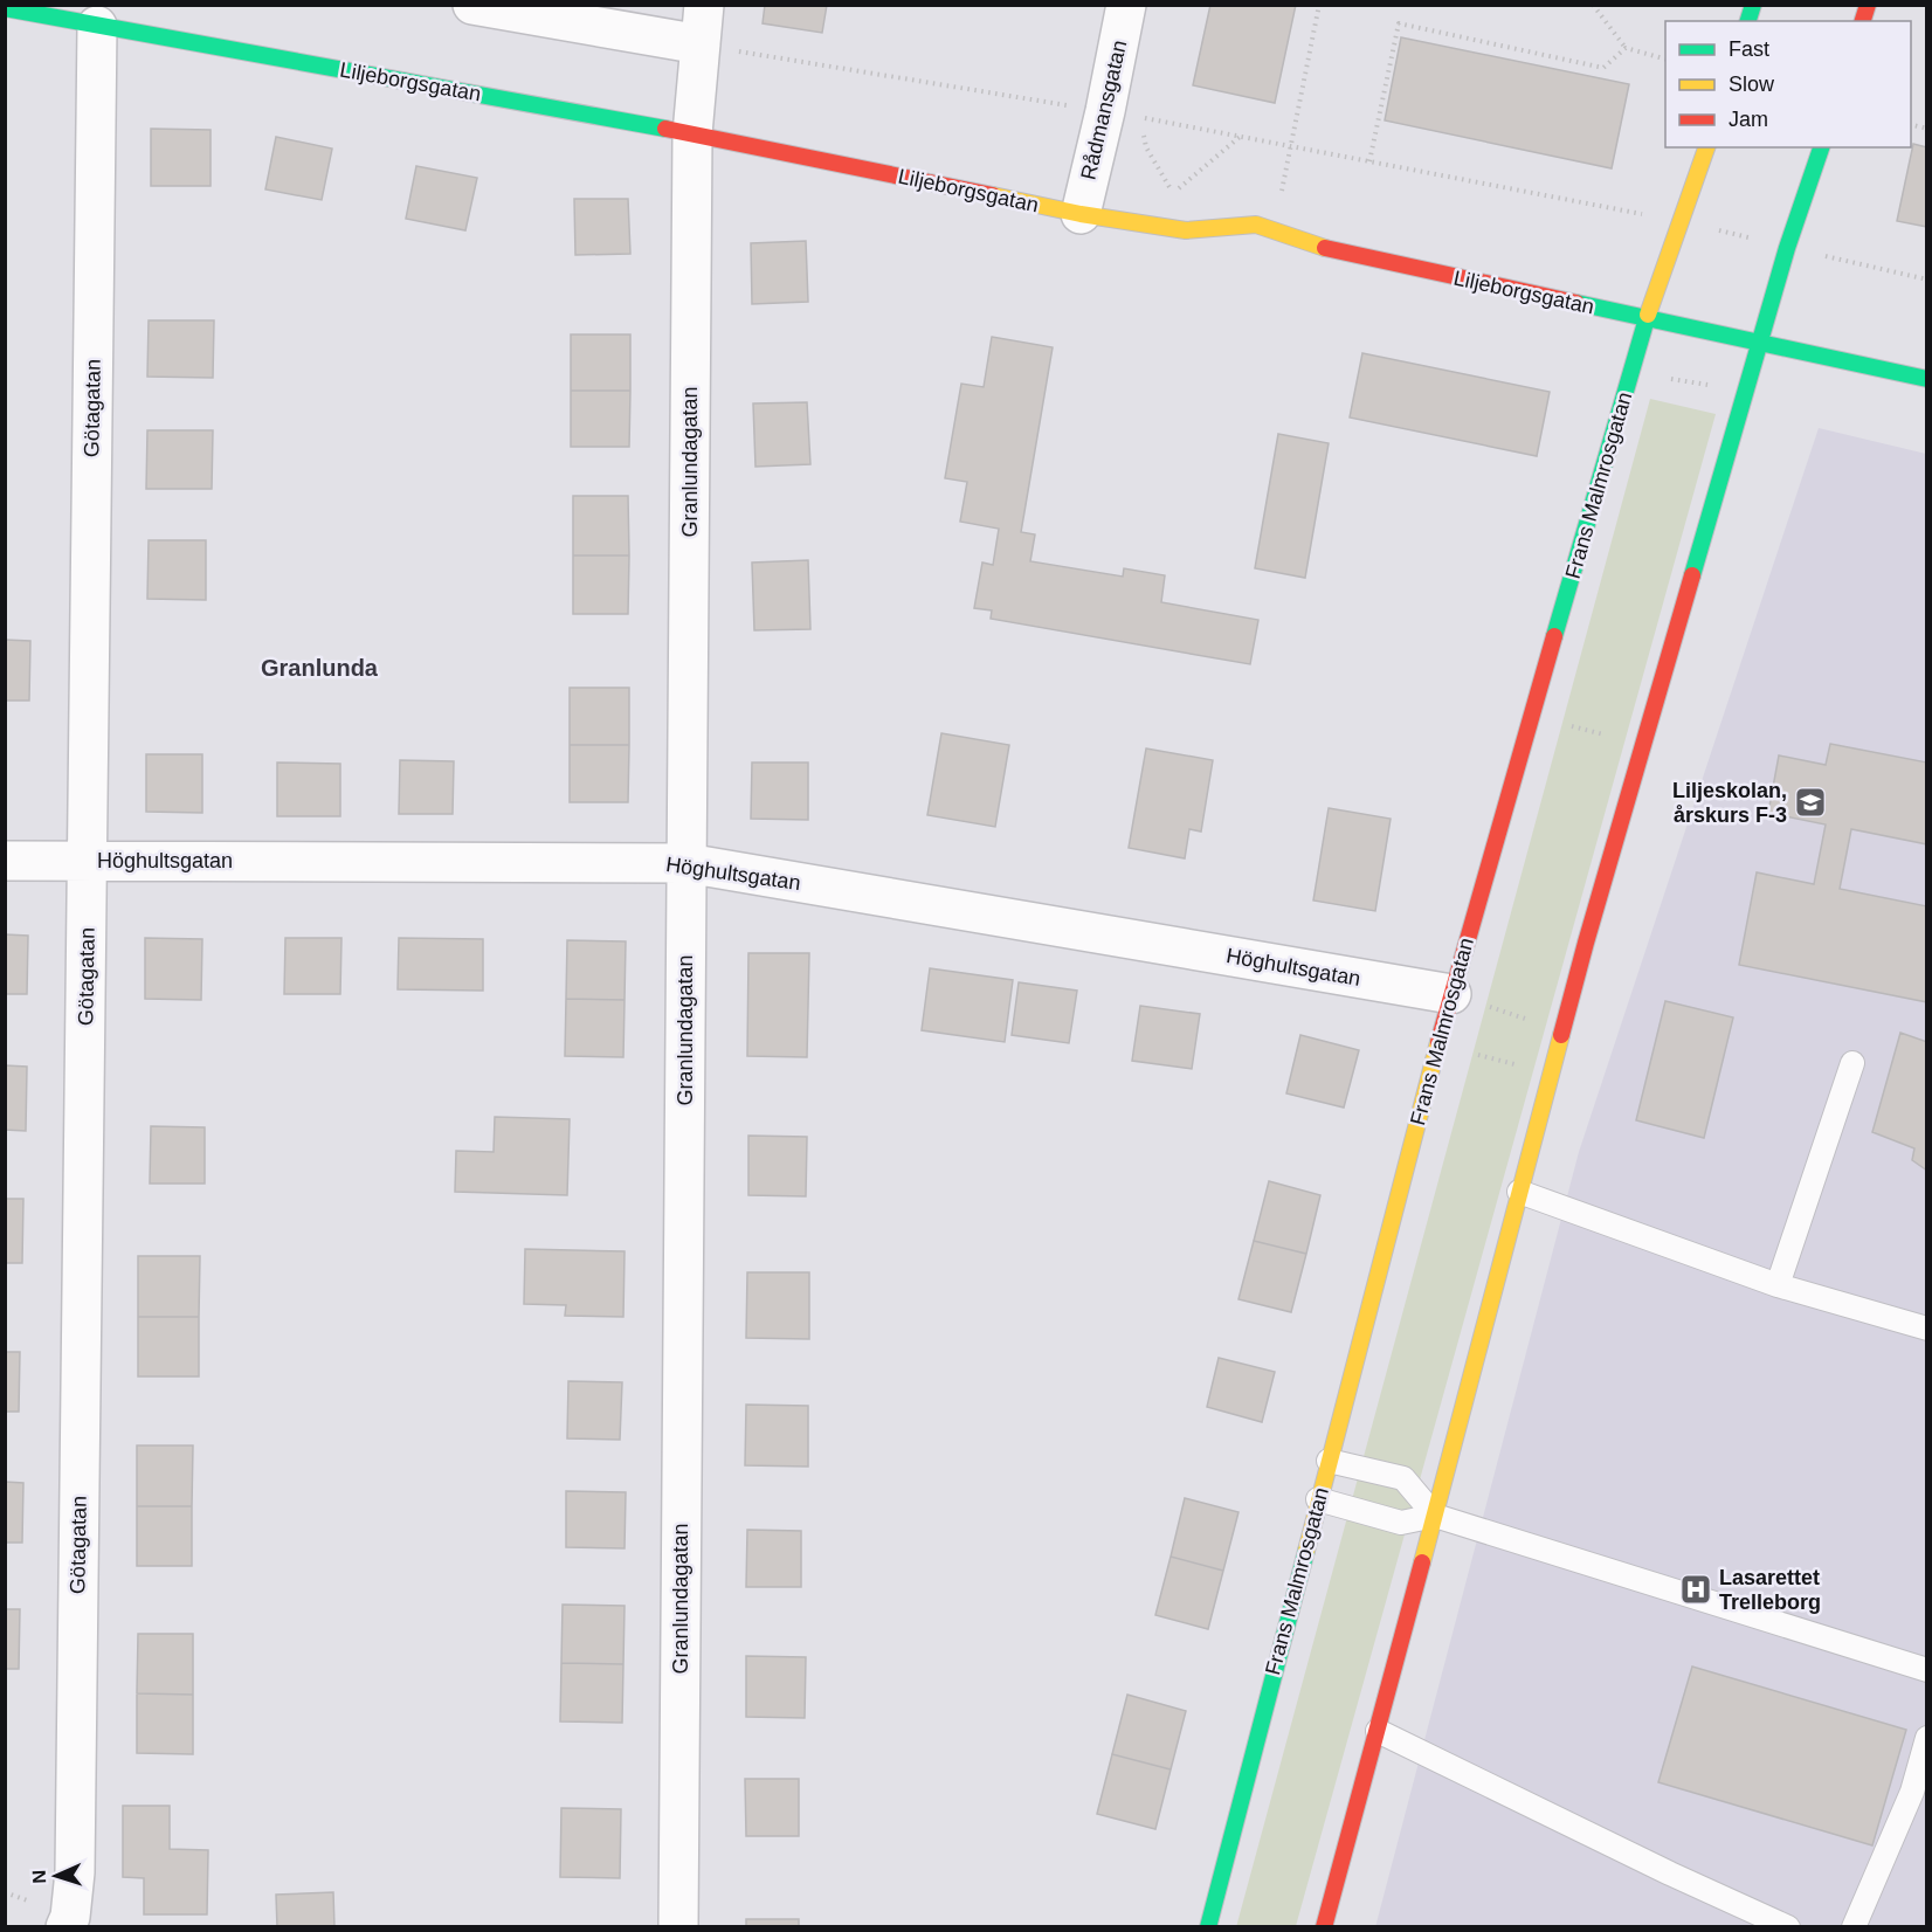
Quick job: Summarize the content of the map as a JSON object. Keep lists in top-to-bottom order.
{
  "streets": {
    "street": [
      "Liljeborgsgatan",
      "Rådmansgatan",
      "Götagatan",
      "Granlundagatan",
      "Frans Malmrosgatan",
      "Höghultsgatan"
    ]
  },
  "crossings": [
    ["Liljeborgsgatan", "Rådmansgatan"],
    ["Liljeborgsgatan", "Götagatan"],
    ["Liljeborgsgatan", "Granlundagatan"],
    ["Liljeborgsgatan", "Frans Malmrosgatan"],
    ["Götagatan", "Höghultsgatan"],
    ["Granlundagatan", "Höghultsgatan"],
    ["Frans Malmrosgatan", "Höghultsgatan"]
  ],
  "districts": ["Granlunda"],
  "places": {
    "school or university": ["Liljeskolan, årskurs F-3"],
    "hospital": ["Lasarettet Trelleborg"]
  },
  "legend": ["Fast", "Slow", "Jam"],
  "north": "left"
}
